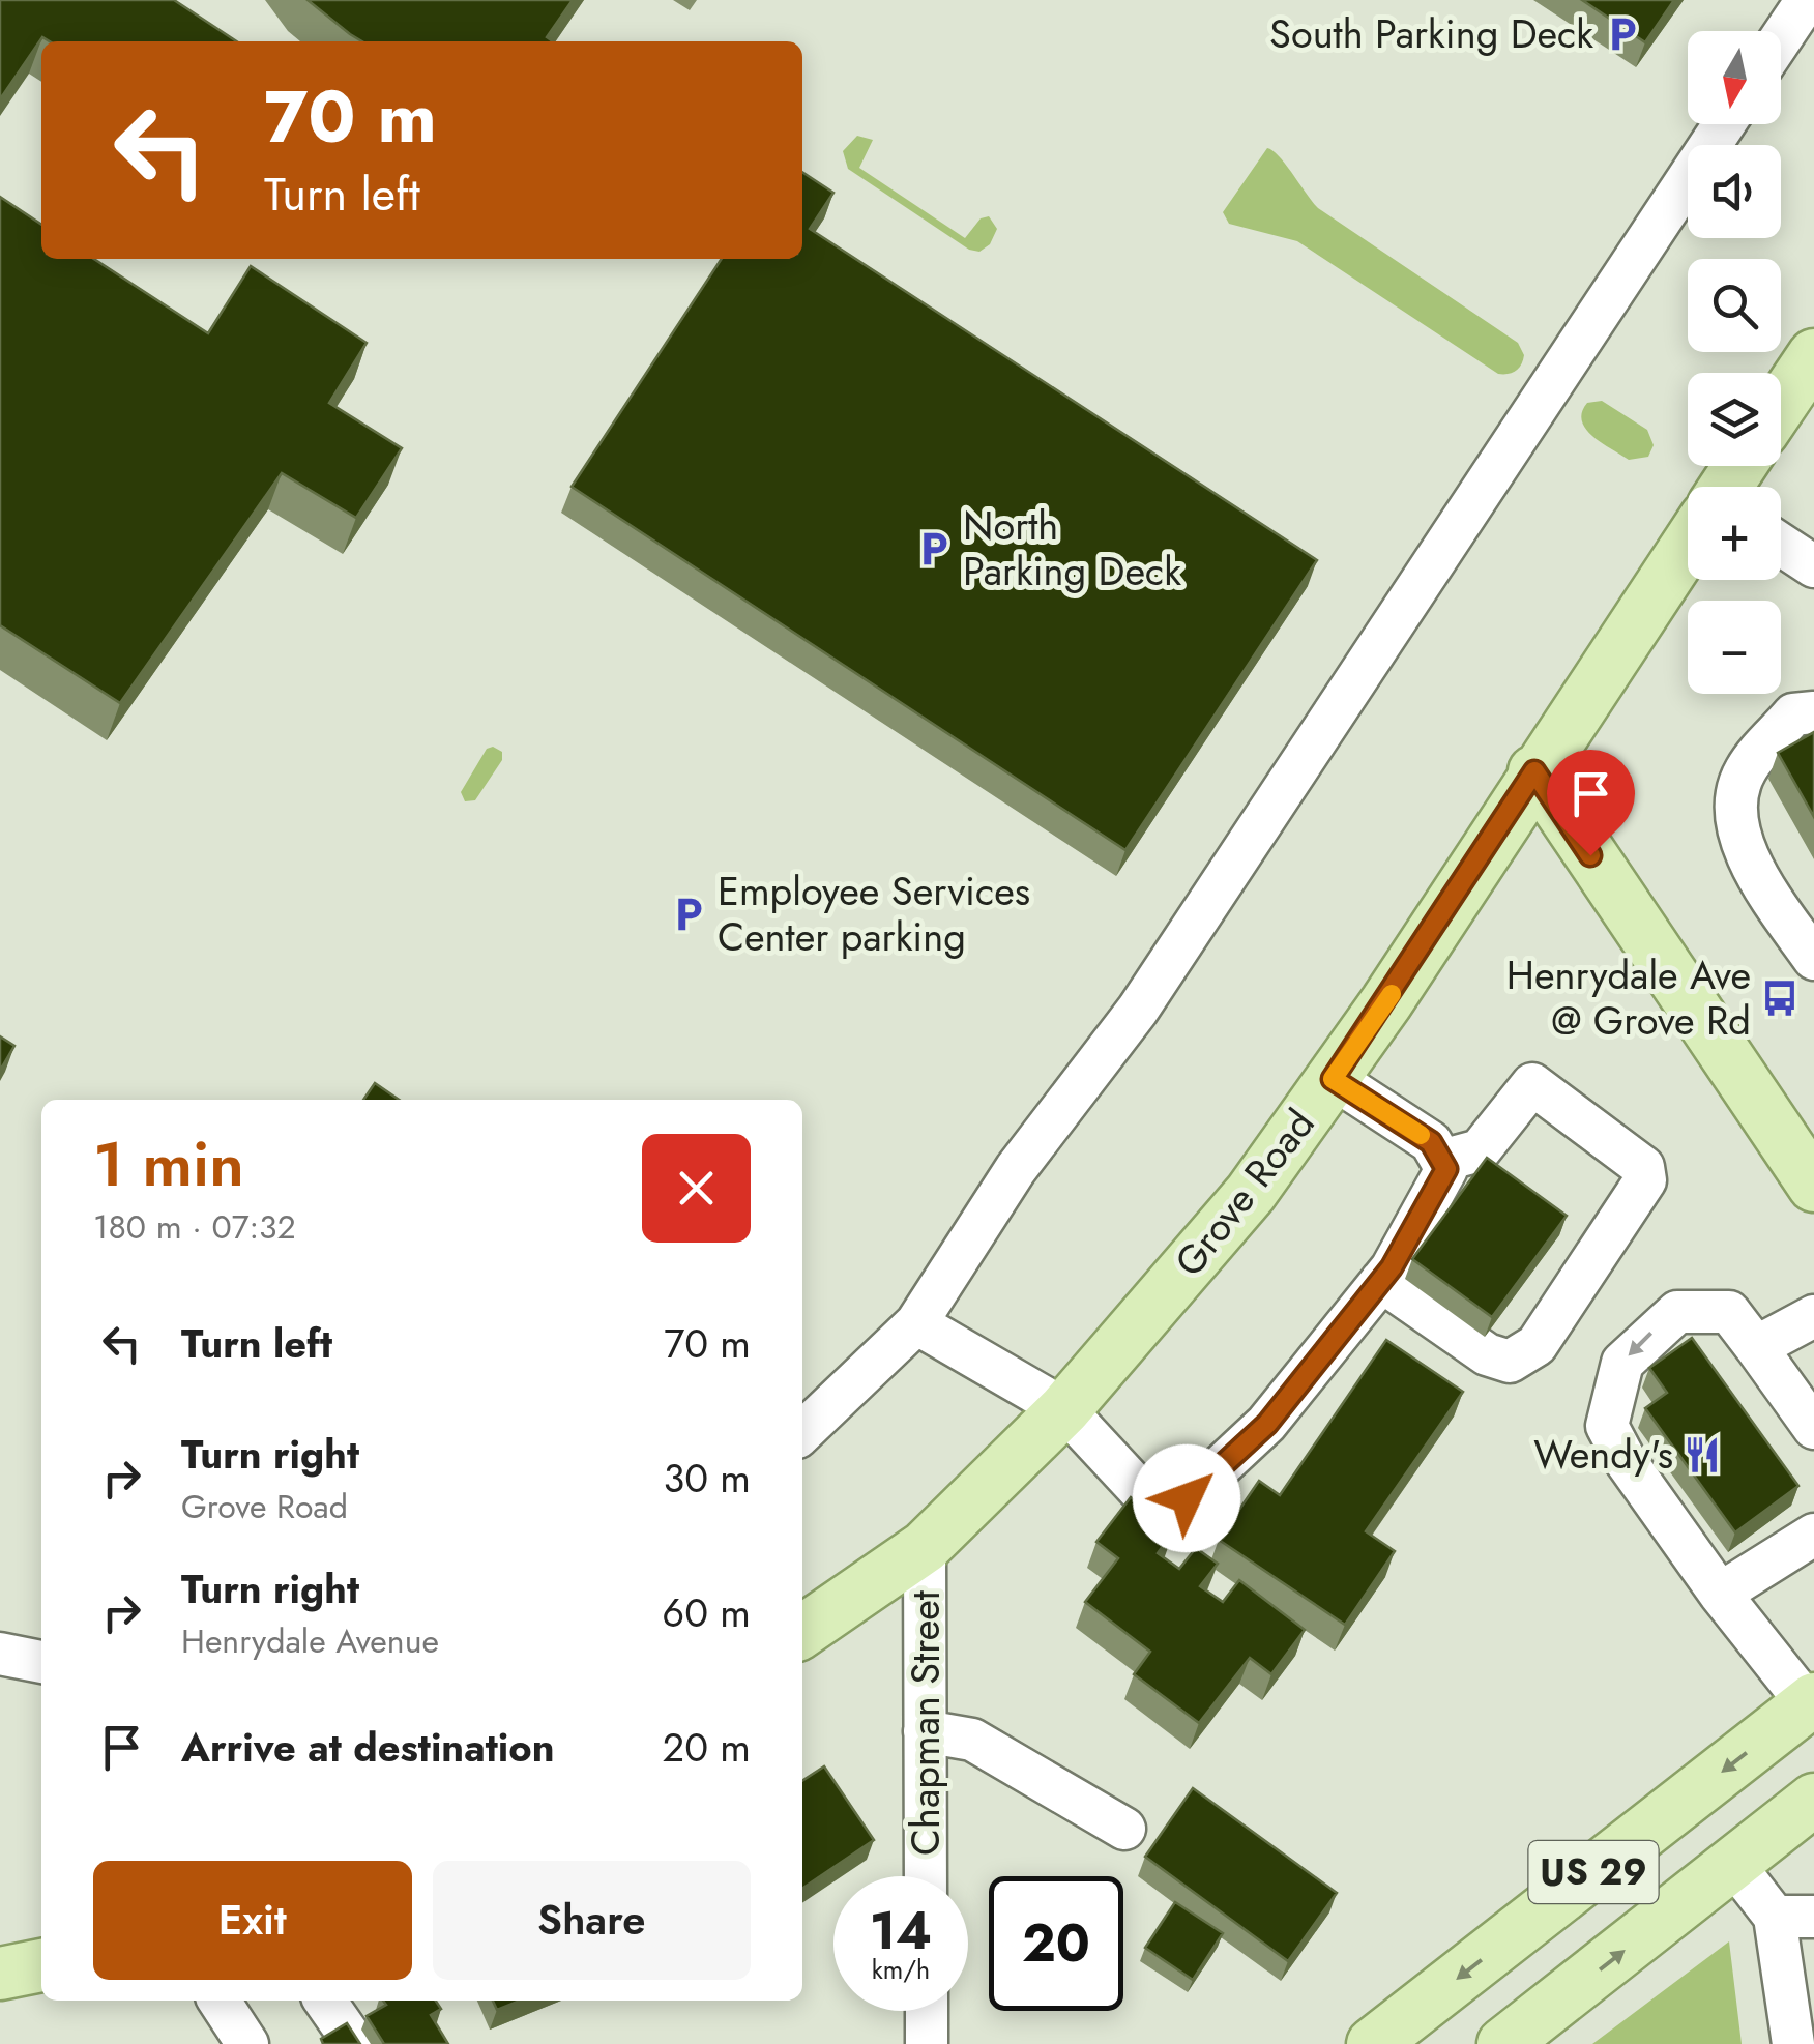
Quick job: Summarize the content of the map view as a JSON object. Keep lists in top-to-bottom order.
{
  "streets": {
    "main road": ["Grove Road", "US 29"],
    "street": ["Chapman Street"]
  },
  "crossings": [
    ["Grove Road", "Chapman Street"]
  ],
  "places": {
    "parking": ["South Parking Deck", "North Parking Deck", "Employee Services Center parking"],
    "bus stop": ["Henrydale Ave @ Grove Rd"],
    "restaurant": ["Wendy's"]
  },
  "north": "bottom",
  "page": {
    "map_buttons": ["+", "−"],
    "turn": ["70 m", "Turn left"],
    "heading": ["1 min", "180 m · 07:32"],
    "list": [
      {
        "name": "Turn left",
        "value": "70 m"
      },
      {
        "name": "Turn right",
        "note": "Grove Road",
        "value": "30 m"
      },
      {
        "name": "Turn right",
        "note": "Henrydale Avenue",
        "value": "60 m"
      },
      {
        "name": "Arrive at destination",
        "value": "20 m"
      }
    ],
    "buttons": ["Exit", "Share"],
    "speed": "14 km/h",
    "limit": "20"
  }
}
